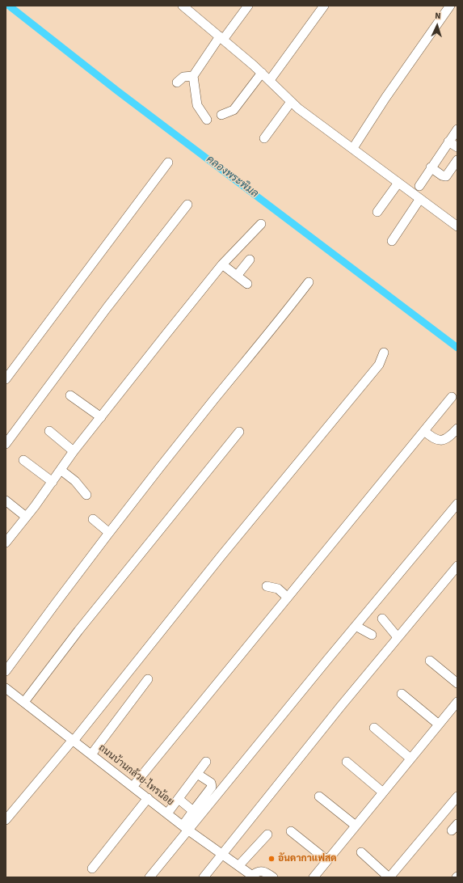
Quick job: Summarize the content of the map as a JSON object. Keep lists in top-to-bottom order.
{
  "streets": {
    "street": ["ถนนบ้านกล้วย-ไทรน้อย"]
  },
  "water": ["คลองพระพิมล"],
  "places": ["อันดากาแฟสด"],
  "north": "top"
}
